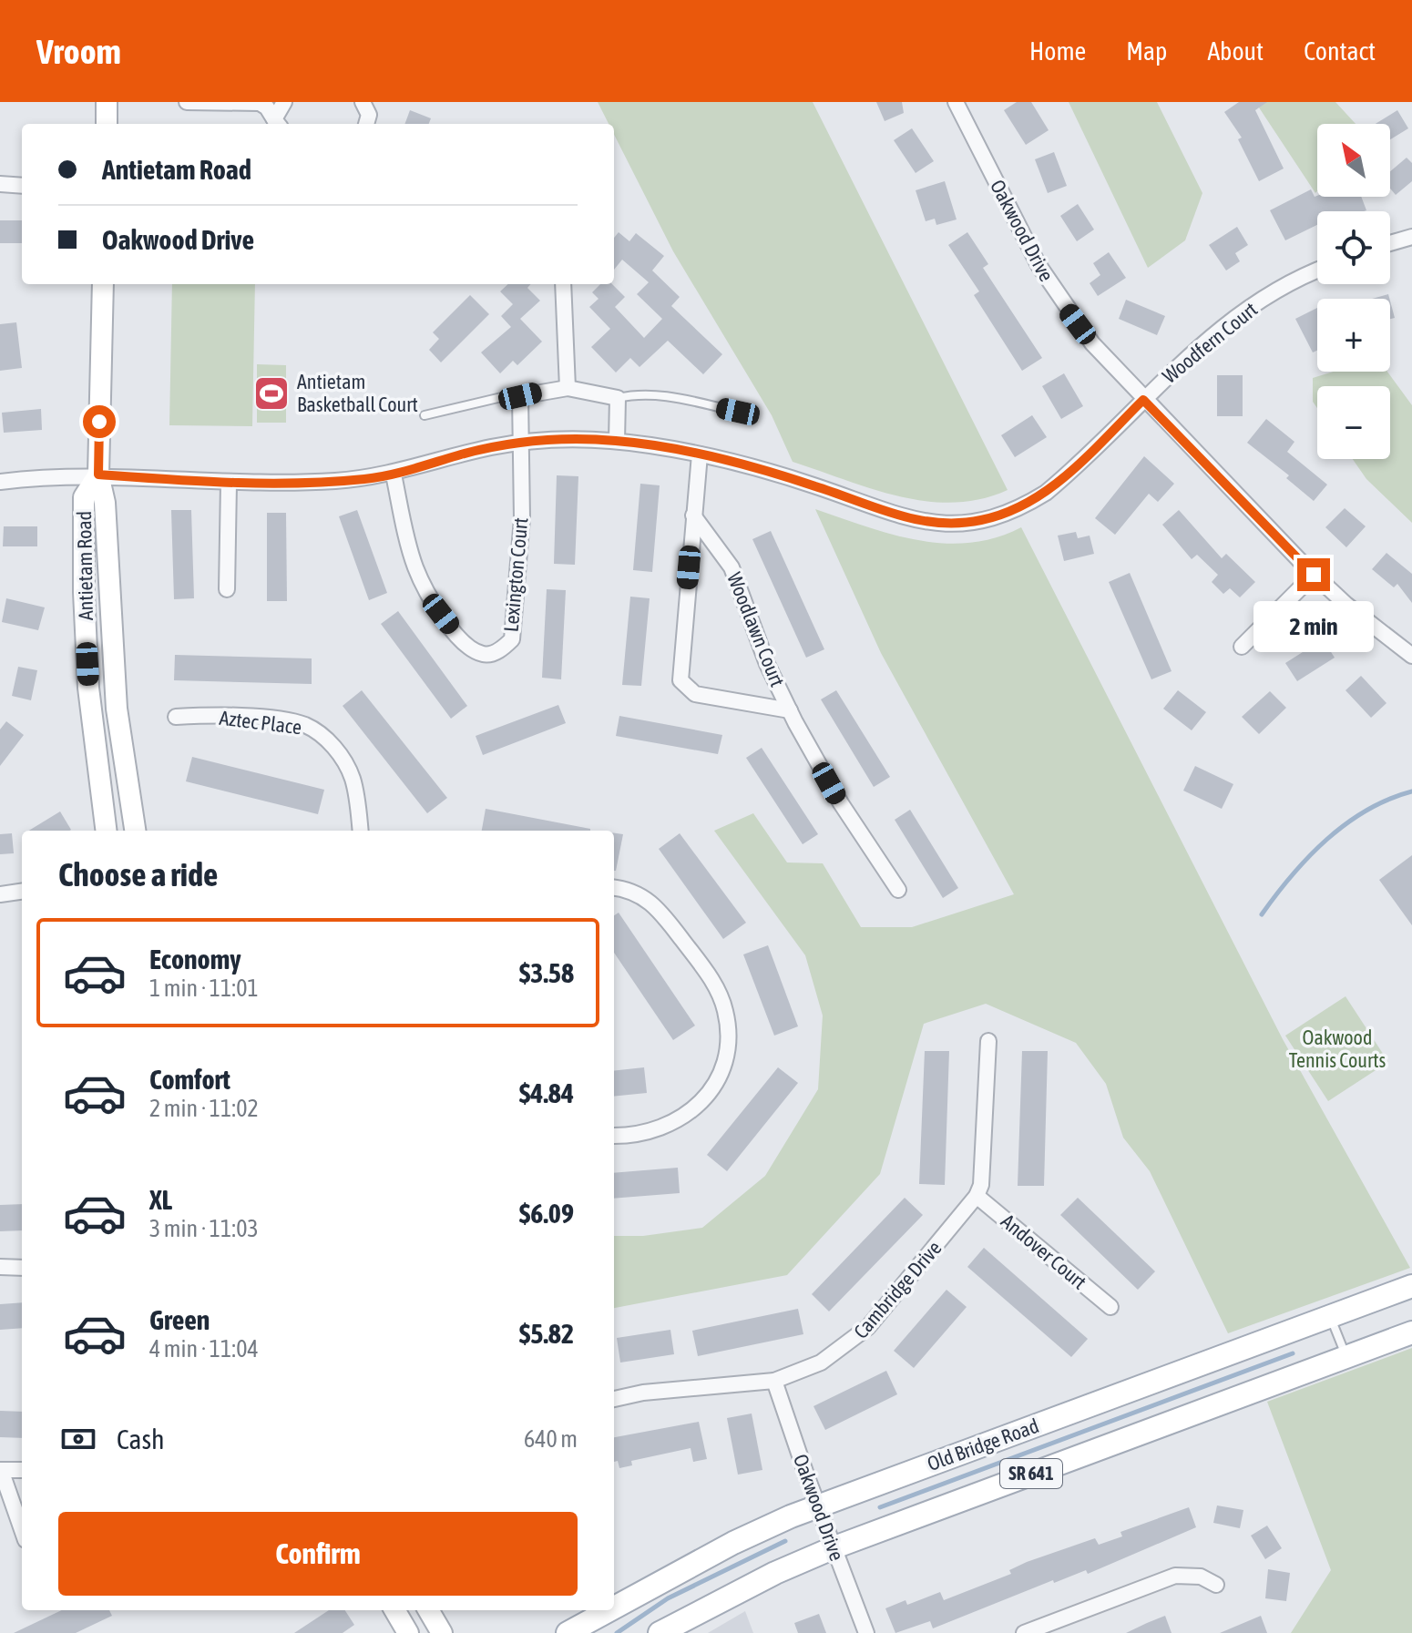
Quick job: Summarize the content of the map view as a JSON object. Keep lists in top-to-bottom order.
{
  "streets": {
    "main road": ["Old Bridge Road", "SR 641"],
    "street": [
      "Oakwood Drive",
      "Woodfern Court",
      "Antietam Road",
      "Lexington Court",
      "Woodlawn Court",
      "Aztec Place",
      "Andover Court",
      "Cambridge Drive"
    ]
  },
  "crossings": [
    ["Oakwood Drive", "Woodfern Court"],
    ["Oakwood Drive", "Cambridge Drive"],
    ["Oakwood Drive", "Old Bridge Road"],
    ["Oakwood Drive", "SR 641"],
    ["Woodfern Court", "Antietam Road"],
    ["Woodfern Court", "Lexington Court"],
    ["Woodfern Court", "Woodlawn Court"],
    ["Andover Court", "Cambridge Drive"]
  ],
  "parks": ["Oakwood Tennis Courts"],
  "places": {
    "sports": ["Antietam Basketball Court"]
  },
  "north": "top left",
  "page": {
    "header": "Vroom",
    "nav": [
      "Home",
      "Map",
      "About",
      "Contact"
    ],
    "map_buttons": ["+", "−"],
    "banner": ["Antietam Road", "Oakwood Drive"],
    "bubble": "2 min",
    "heading": "Choose a ride",
    "list": [
      {
        "name": "Economy",
        "note": "1 min · 11:01",
        "value": "$3.58"
      },
      {
        "name": "Comfort",
        "note": "2 min · 11:02",
        "value": "$4.84"
      },
      {
        "name": "XL",
        "note": "3 min · 11:03",
        "value": "$6.09"
      },
      {
        "name": "Green",
        "note": "4 min · 11:04",
        "value": "$5.82"
      }
    ],
    "pay": ["Cash", "640 m"],
    "buttons": "Confirm"
  }
}
